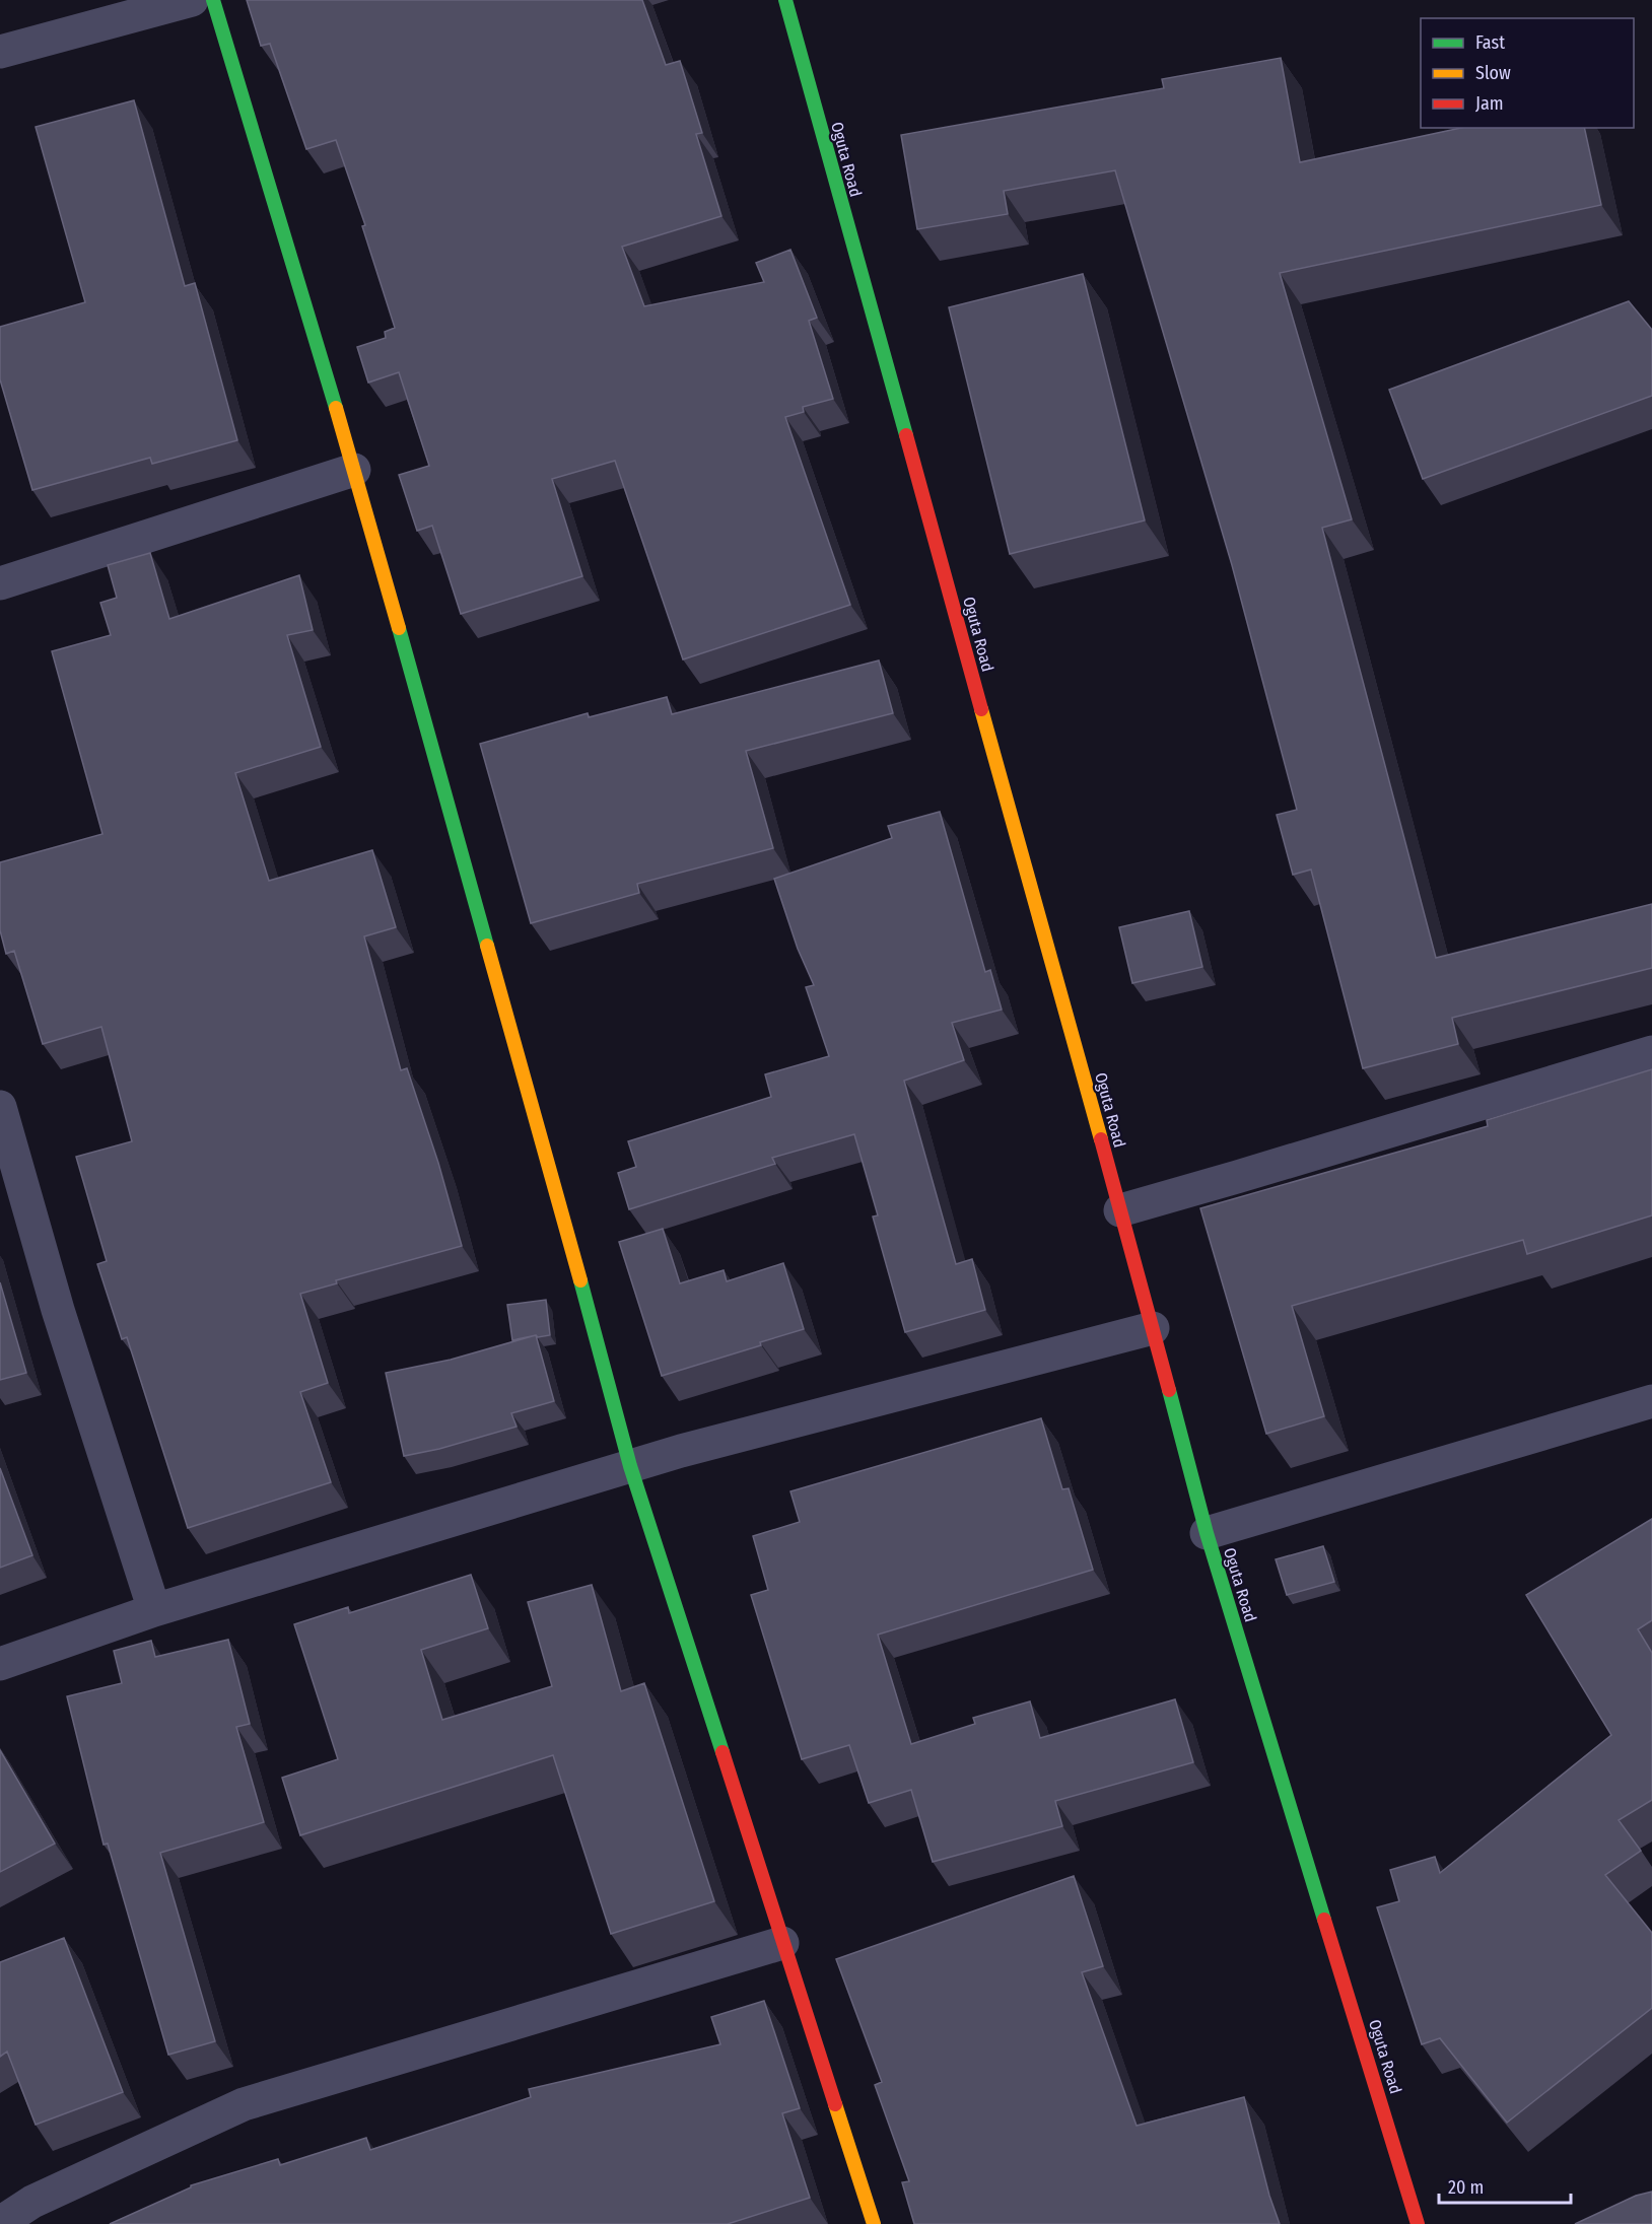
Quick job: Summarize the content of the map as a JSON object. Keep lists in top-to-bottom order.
{
  "streets": {
    "street": ["Oguta Road"]
  },
  "legend": ["Fast", "Slow", "Jam"],
  "scale_bar": "20 m"
}
